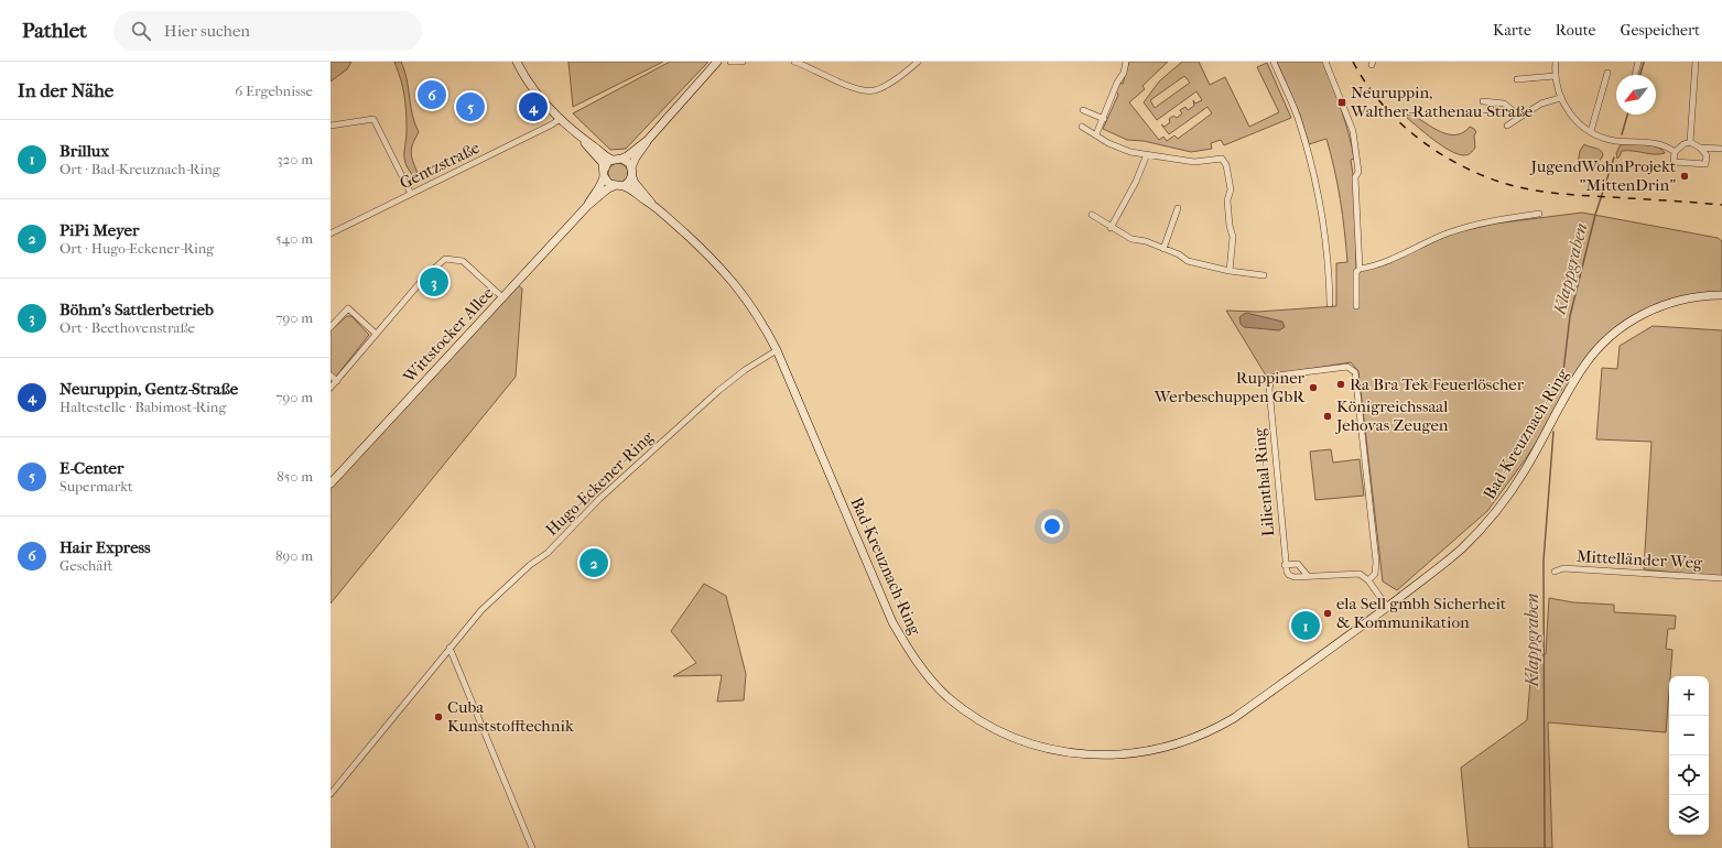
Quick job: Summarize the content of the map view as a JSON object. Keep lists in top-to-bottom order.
{
  "streets": {
    "main road": ["Wittstocker Allee", "Bad-Kreuznach-Ring"],
    "street": [
      "Gentzstraße",
      "Lilienthal-Ring",
      "Hugo-Eckener-Ring",
      "Mittelländer Weg"
    ]
  },
  "crossings": [
    ["Bad-Kreuznach-Ring", "Hugo-Eckener-Ring"]
  ],
  "water": ["Klappgraben"],
  "places": {
    "transit": ["Neuruppin, Walther-Rathenau-Straße"],
    "other": [
      "JugendWohnProjekt \"MittenDrin\"",
      "Ra Bra Tek Feuerlöscher",
      "Ruppiner Werbeschuppen GbR",
      "Königreichssaal Jehovas Zeugen",
      "ela Sell gmbh Sicherheit & Kommunikation",
      "Cuba Kunststofftechnik"
    ]
  },
  "north": "bottom left",
  "page": {
    "header": "Pathlet",
    "search": "Hier suchen",
    "nav": ["Karte", "Route", "Gespeichert"],
    "heading": ["In der Nähe", "6 Ergebnisse"],
    "pins": [
      "6",
      "4",
      "5",
      "3",
      "2",
      "1"
    ],
    "list": [
      {
        "mark": "1",
        "name": "Brillux",
        "note": "Ort · Bad-Kreuznach-Ring",
        "value": "320 m"
      },
      {
        "mark": "2",
        "name": "PiPi Meyer",
        "note": "Ort · Hugo-Eckener-Ring",
        "value": "540 m"
      },
      {
        "mark": "3",
        "name": "Böhm’s Sattlerbetrieb",
        "note": "Ort · Beethovenstraße",
        "value": "790 m"
      },
      {
        "mark": "4",
        "name": "Neuruppin, Gentz-Straße",
        "note": "Haltestelle · Babimost-Ring",
        "value": "790 m"
      },
      {
        "mark": "5",
        "name": "E-Center",
        "note": "Supermarkt",
        "value": "850 m"
      },
      {
        "mark": "6",
        "name": "Hair Express",
        "note": "Geschäft",
        "value": "890 m"
      }
    ],
    "map_buttons": ["+", "−"]
  }
}
